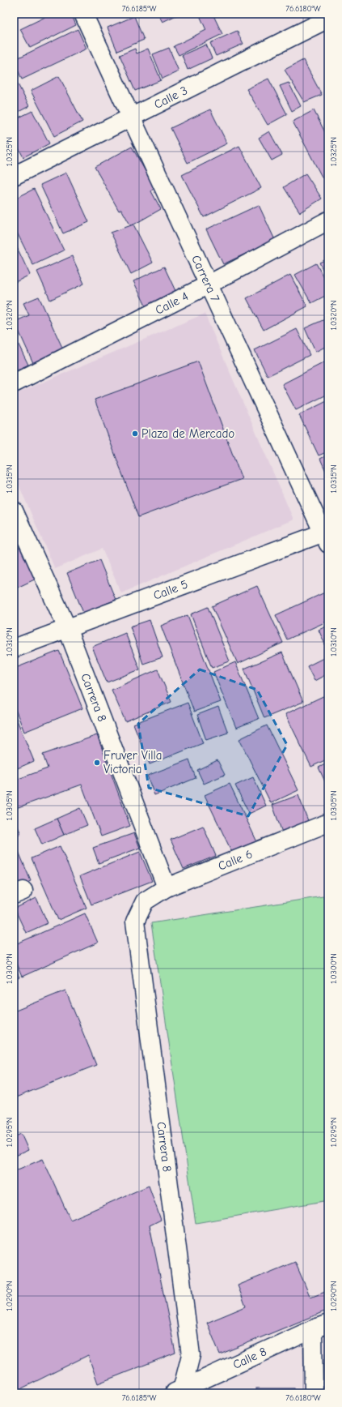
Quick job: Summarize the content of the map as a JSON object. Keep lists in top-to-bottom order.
{
  "streets": {
    "street": [
      "Calle 3",
      "Carrera 7",
      "Calle 4",
      "Calle 5",
      "Carrera 8",
      "Calle 6",
      "Calle 8"
    ]
  },
  "crossings": [
    ["Calle 3", "Carrera 7"],
    ["Carrera 7", "Calle 4"],
    ["Carrera 7", "Calle 5"],
    ["Calle 5", "Carrera 8"],
    ["Carrera 8", "Calle 6"],
    ["Carrera 8", "Calle 8"]
  ],
  "places": ["Plaza de Mercado", "Fruver Villa Victoria"],
  "coordinates": [
    "76.6185°W",
    "76.6180°W",
    "1.0325°N",
    "1.0320°N",
    "1.0315°N",
    "1.0310°N",
    "1.0305°N",
    "1.0300°N",
    "1.0295°N",
    "1.0290°N"
  ]
}
